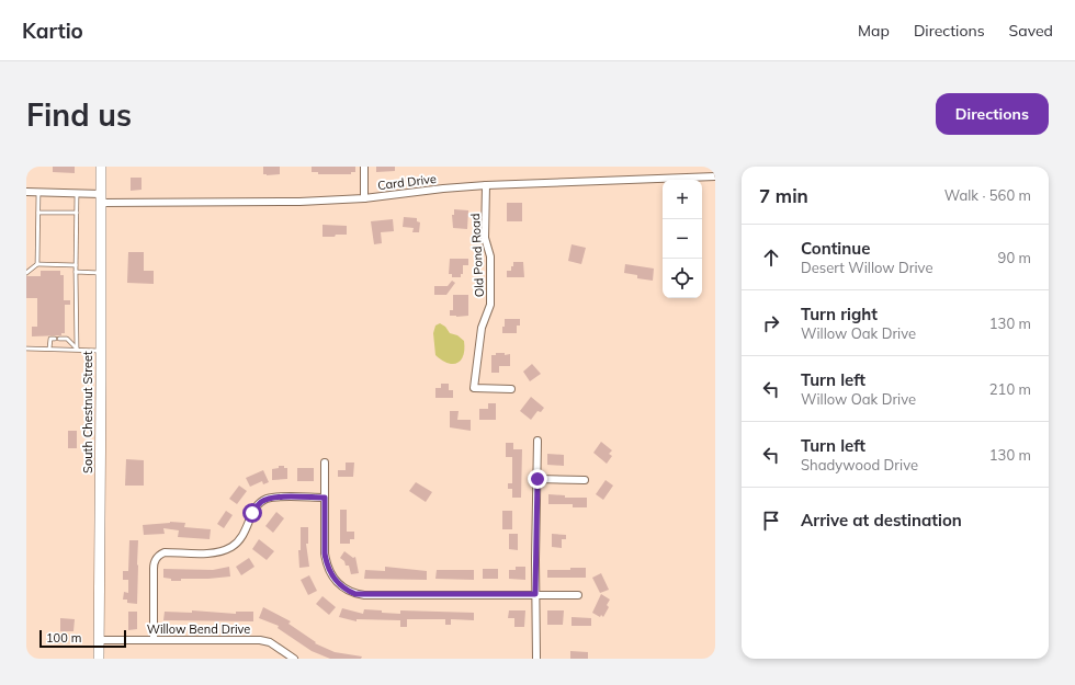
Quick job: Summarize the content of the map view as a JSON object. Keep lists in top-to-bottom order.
{
  "streets": {
    "main road": ["South Chestnut Street"],
    "street": ["Card Drive", "Old Pond Road", "Willow Bend Drive"]
  },
  "crossings": [
    ["Card Drive", "Old Pond Road"],
    ["Card Drive", "South Chestnut Street"],
    ["South Chestnut Street", "Willow Bend Drive"]
  ],
  "scale_bar": "100 m",
  "page": {
    "header": "Kartio",
    "nav": ["Map", "Directions", "Saved"],
    "buttons": "Directions",
    "title": "Find us",
    "heading": ["7 min", "Walk · 560 m"],
    "map_buttons": ["+", "−"],
    "list": [
      ["Continue", "Desert Willow Drive", "90 m"],
      ["Turn right", "Willow Oak Drive", "130 m"],
      ["Turn left", "Willow Oak Drive", "210 m"],
      ["Turn left", "Shadywood Drive", "130 m"],
      "Arrive at destination"
    ],
    "scale": "100 m"
  }
}
